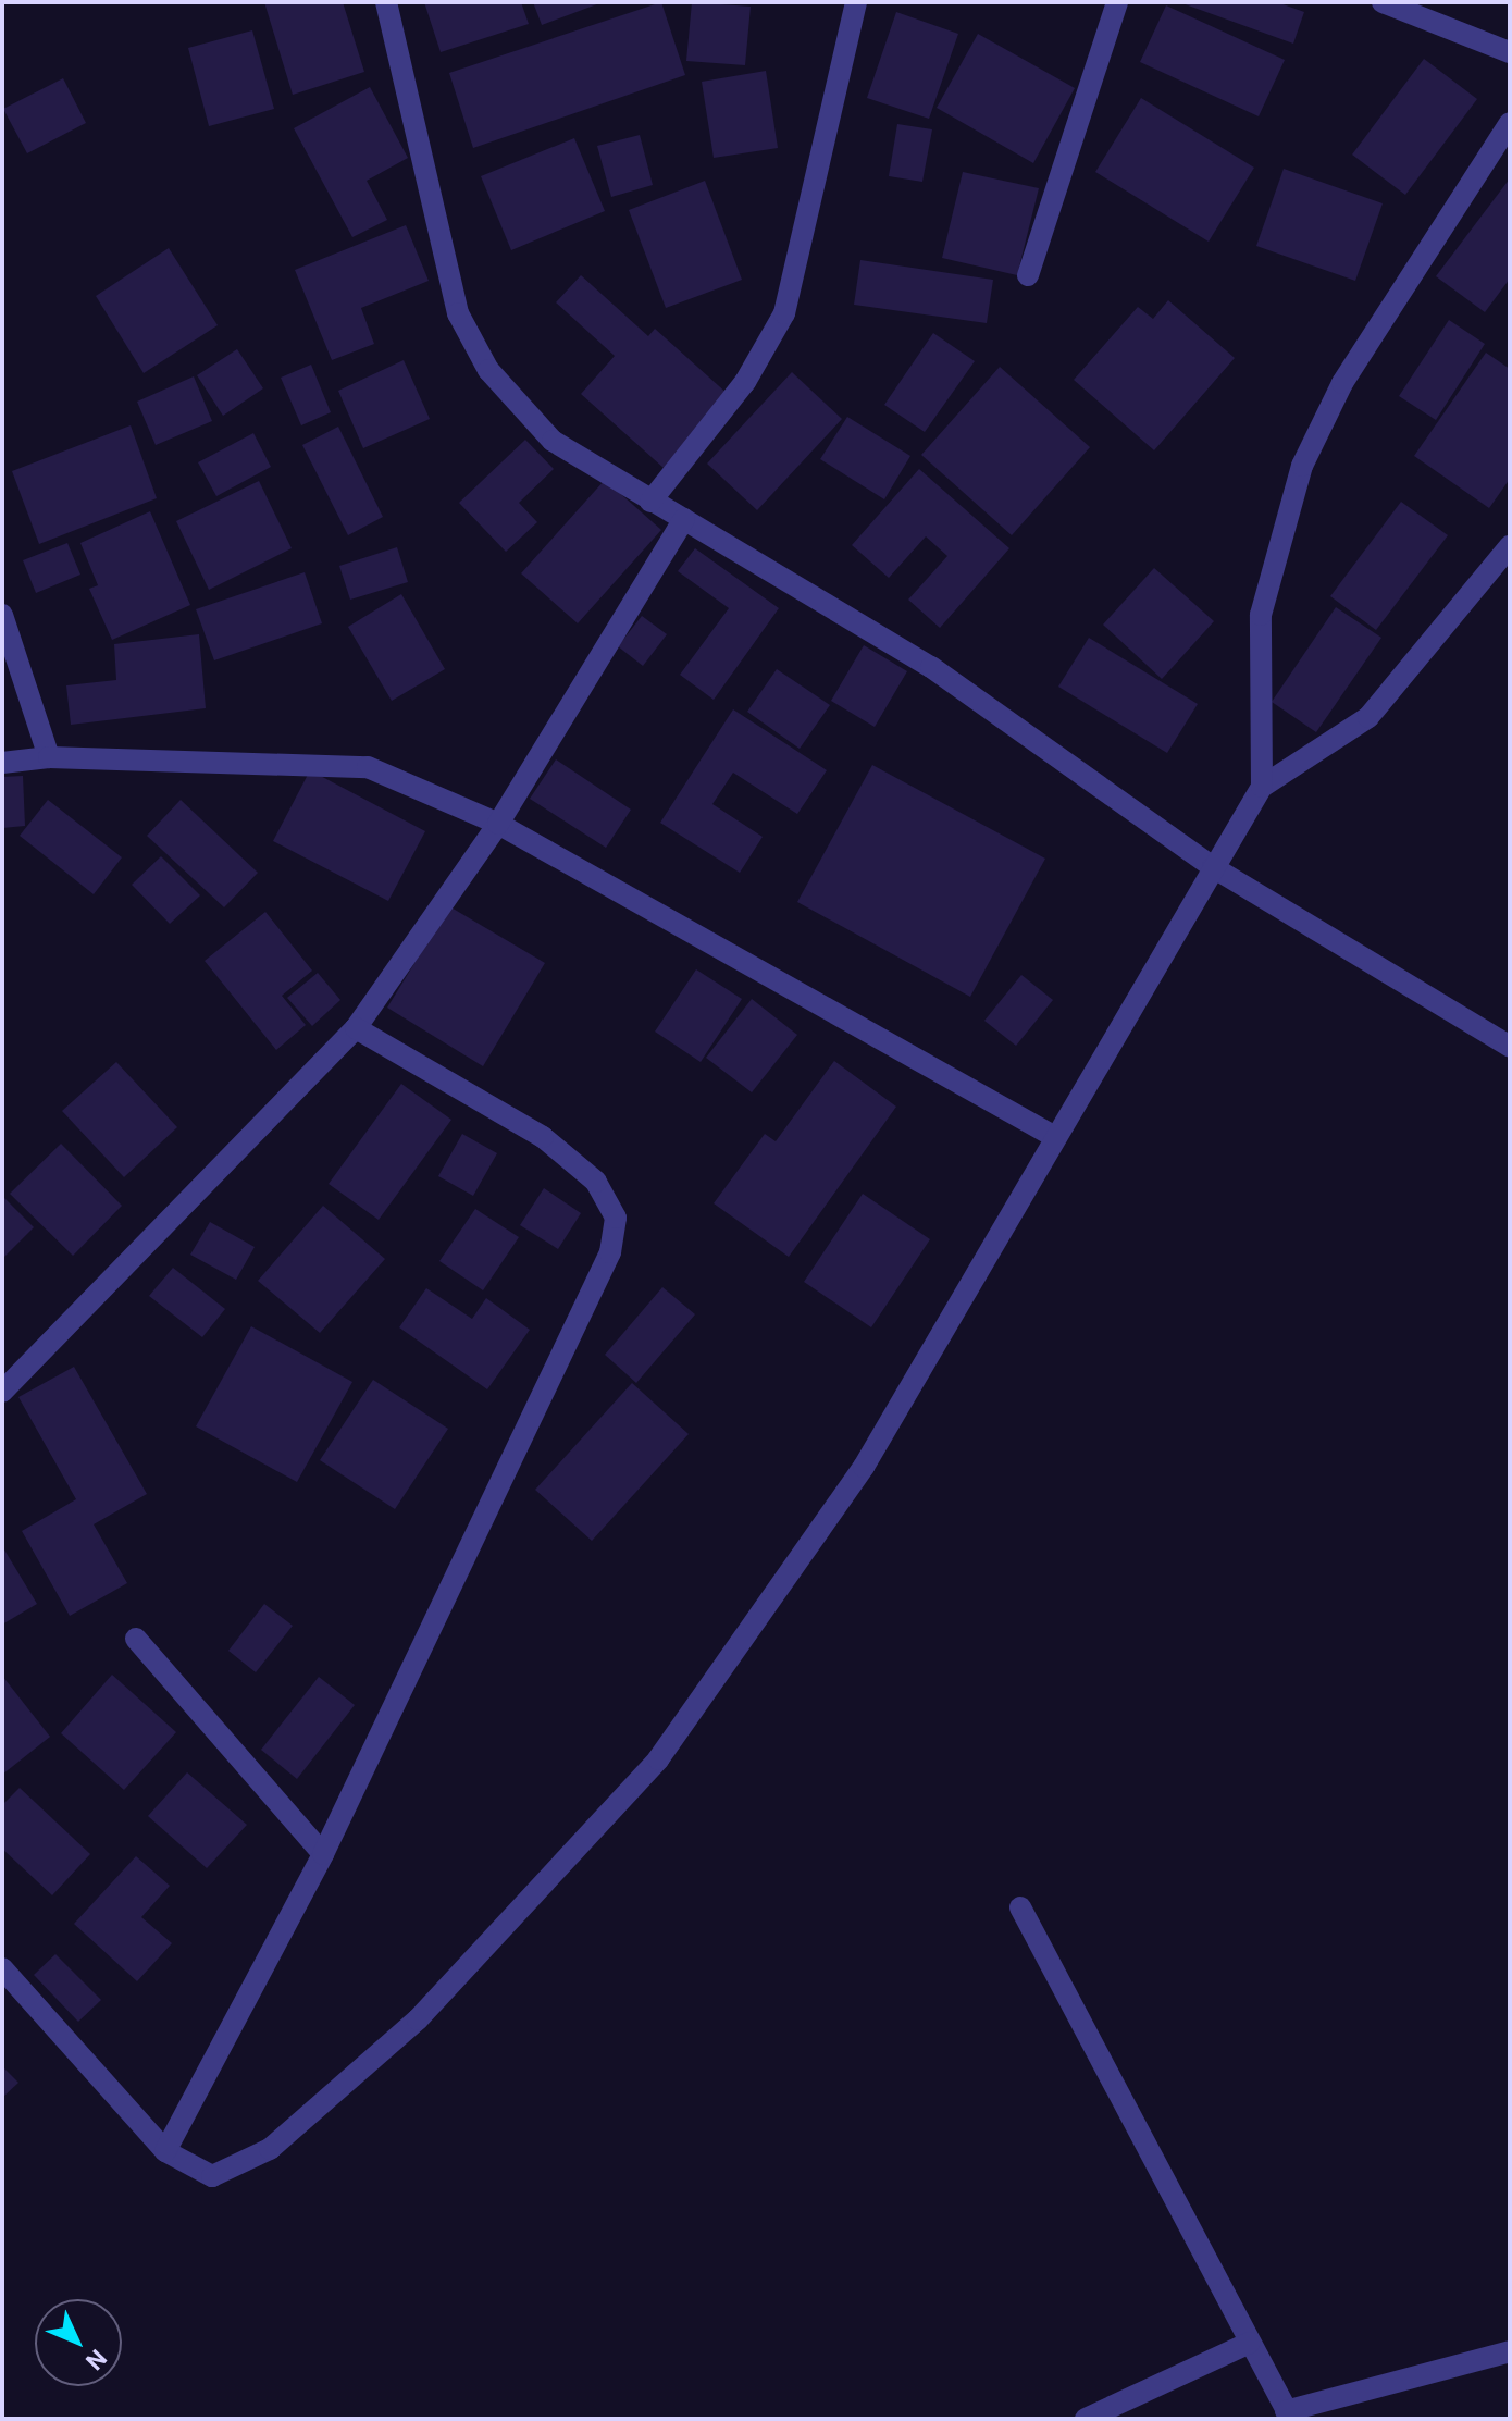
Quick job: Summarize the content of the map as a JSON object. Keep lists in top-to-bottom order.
{
  "north": "bottom right"
}
